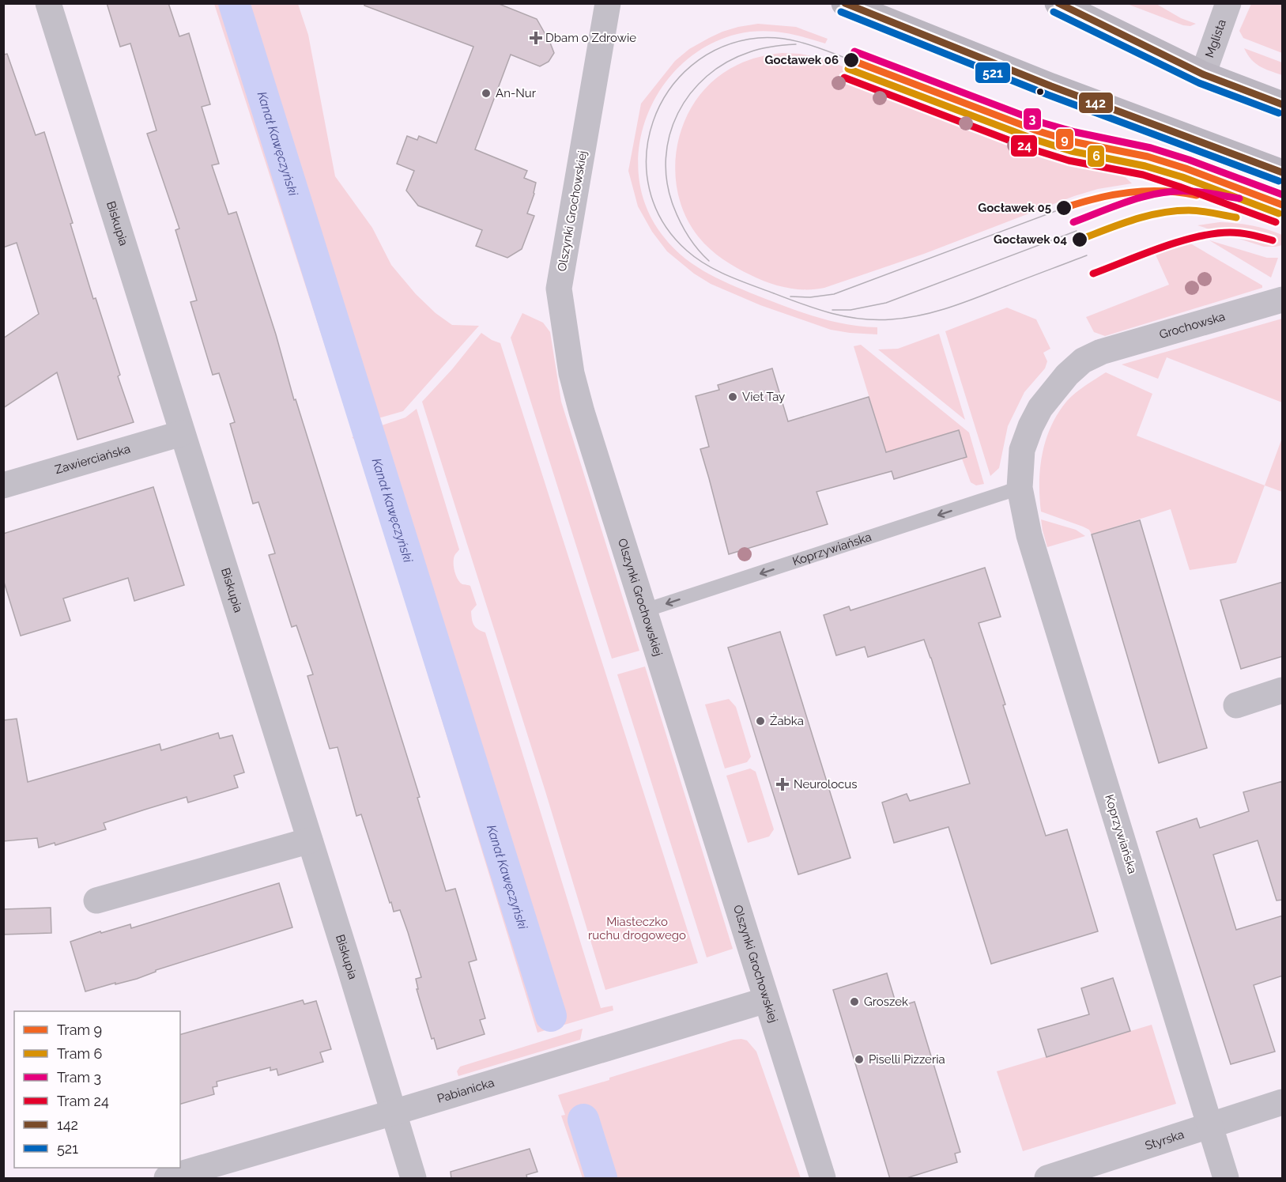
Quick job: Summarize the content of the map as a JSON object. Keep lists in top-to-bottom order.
{
  "streets": {
    "street": [
      "Mglista",
      "Olszynki Grochowskiej",
      "Biskupia",
      "Grochowska",
      "Zawierciańska",
      "Koprzywiańska",
      "Pabianicka",
      "Styrska"
    ]
  },
  "crossings": [
    ["Olszynki Grochowskiej", "Koprzywiańska"],
    ["Olszynki Grochowskiej", "Pabianicka"],
    ["Biskupia", "Zawierciańska"],
    ["Biskupia", "Pabianicka"],
    ["Grochowska", "Koprzywiańska"],
    ["Koprzywiańska", "Styrska"]
  ],
  "water": ["Kanał Kawęczyński"],
  "parks": ["Miasteczko ruchu drogowego"],
  "places": {
    "health": ["Dbam o Zdrowie", "Neurolocus"],
    "other": [
      "Gocławek 06",
      "An-Nur",
      "Gocławek 05",
      "Gocławek 04",
      "Viet Tay",
      "Żabka",
      "Groszek",
      "Piselli Pizzeria"
    ]
  },
  "lines": [
    "transit line 142",
    "transit line 521",
    "tram line 3",
    "tram line 9",
    "tram line 6",
    "tram line 24"
  ],
  "legend": [
    "Tram 9",
    "Tram 6",
    "Tram 3",
    "Tram 24",
    "142",
    "521"
  ]
}
